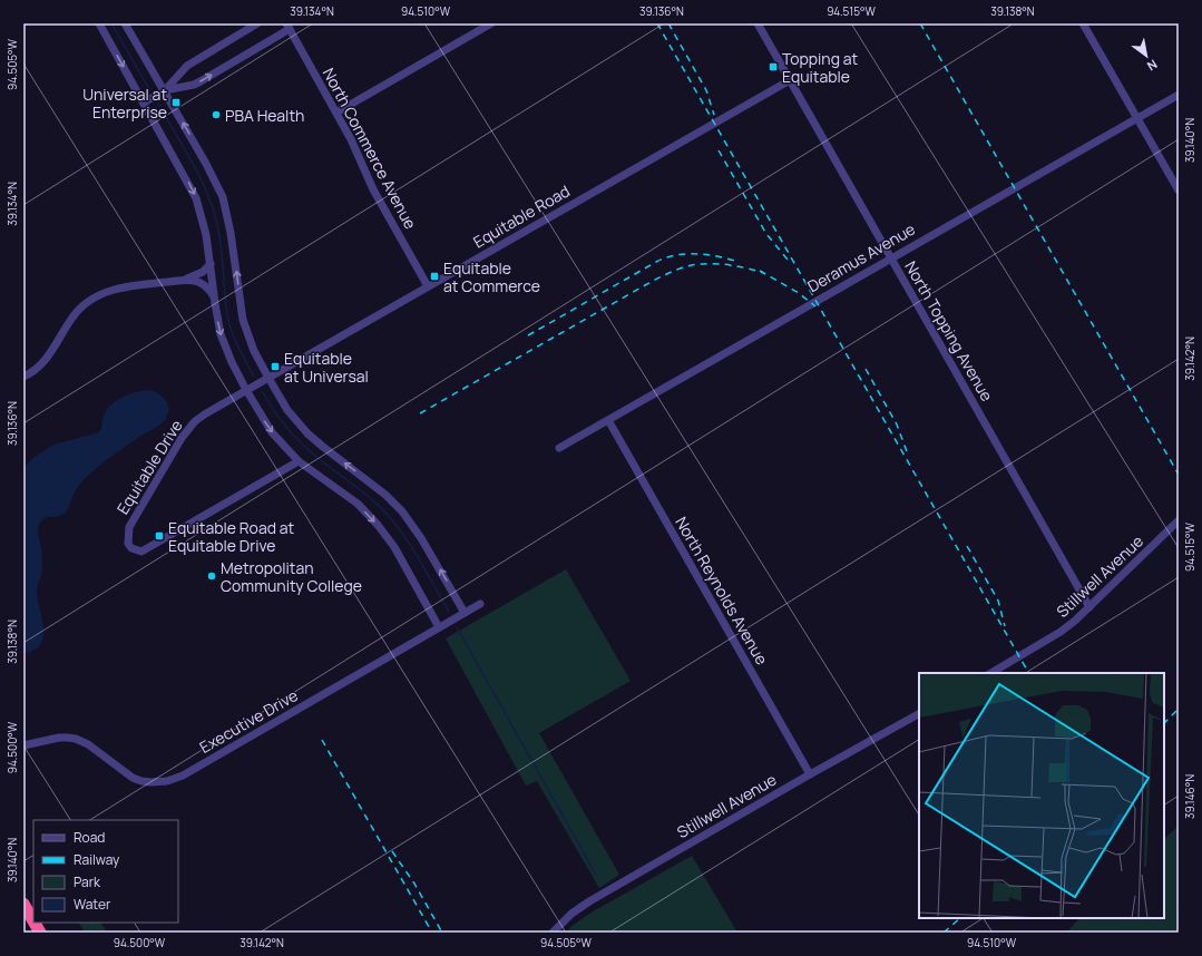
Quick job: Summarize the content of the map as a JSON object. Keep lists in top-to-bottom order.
{
  "streets": {
    "street": [
      "North Commerce Avenue",
      "Equitable Road",
      "Deramus Avenue",
      "North Topping Avenue",
      "Equitable Drive",
      "Stillwell Avenue",
      "North Reynolds Avenue",
      "Executive Drive"
    ]
  },
  "crossings": [
    ["North Commerce Avenue", "Equitable Road"],
    ["Equitable Road", "North Topping Avenue"],
    ["Equitable Road", "Equitable Drive"],
    ["Deramus Avenue", "North Topping Avenue"],
    ["Deramus Avenue", "North Reynolds Avenue"],
    ["North Topping Avenue", "Stillwell Avenue"],
    ["Stillwell Avenue", "North Reynolds Avenue"]
  ],
  "places": {
    "transit": [
      "Topping at Equitable",
      "Universal at Enterprise",
      "Equitable at Commerce",
      "Equitable at Universal",
      "Equitable Road at Equitable Drive"
    ],
    "other": ["PBA Health", "Metropolitan Community College"]
  },
  "legend": [
    "Road",
    "Railway",
    "Park",
    "Water"
  ],
  "north": "bottom right",
  "coordinates": [
    "39.134°N",
    "94.510°W",
    "39.136°N",
    "94.515°W",
    "39.138°N",
    "94.505°W",
    "39.140°N",
    "39.142°N",
    "94.500°W",
    "39.146°N"
  ]
}
